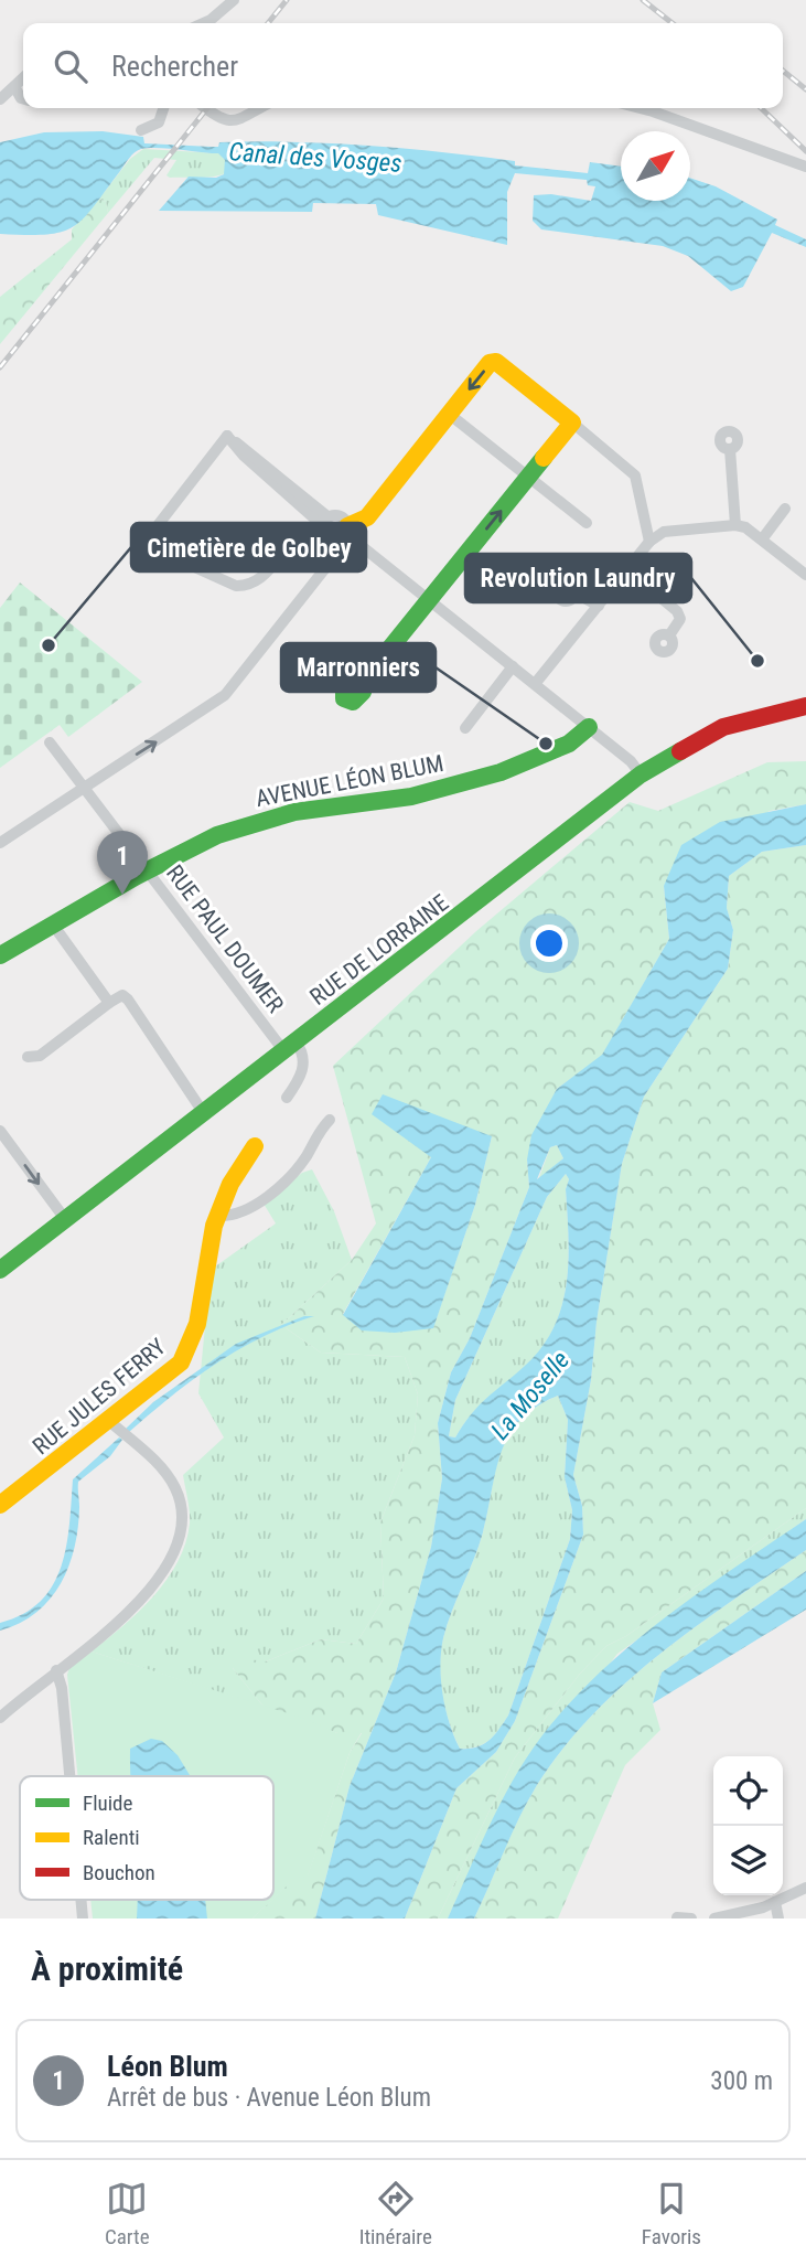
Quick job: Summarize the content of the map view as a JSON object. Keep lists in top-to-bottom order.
{
  "streets": {
    "street": [
      "AVENUE LÉON BLUM",
      "RUE PAUL DOUMER",
      "RUE DE LORRAINE",
      "RUE JULES FERRY"
    ]
  },
  "crossings": [
    ["AVENUE LÉON BLUM", "RUE PAUL DOUMER"],
    ["RUE PAUL DOUMER", "RUE DE LORRAINE"]
  ],
  "water": ["Canal des Vosges", "La Moselle"],
  "places": ["Cimetière de Golbey", "Revolution Laundry", "Marronniers"],
  "legend": ["Fluide", "Ralenti", "Bouchon"],
  "north": "top right",
  "page": {
    "search": "Rechercher",
    "pins": "1",
    "heading": "À proximité",
    "list": [
      {
        "mark": "1",
        "name": "Léon Blum",
        "note": "Arrêt de bus · Avenue Léon Blum",
        "value": "300 m"
      }
    ],
    "nav": ["Carte", "Itinéraire", "Favoris"]
  }
}
